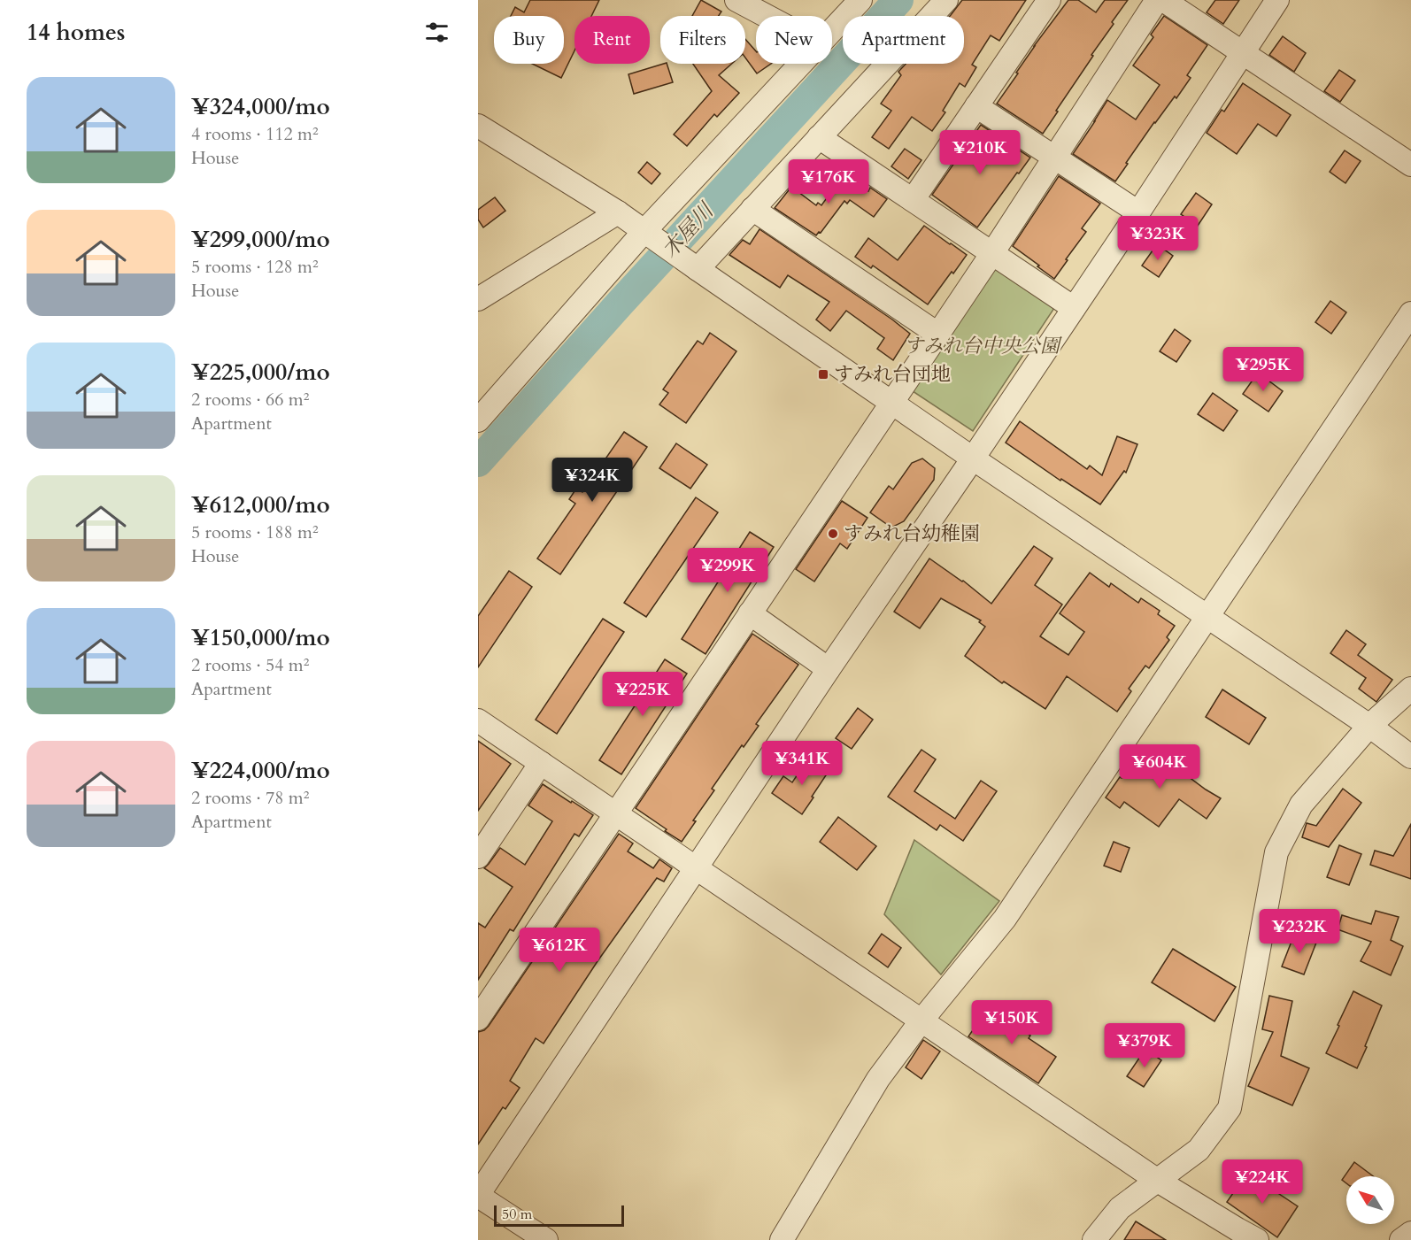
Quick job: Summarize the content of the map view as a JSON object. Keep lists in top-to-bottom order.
{
  "water": ["木屋川"],
  "parks": ["すみれ台中央公園"],
  "places": {
    "transit": ["すみれ台団地"],
    "other": ["すみれ台幼稚園"]
  },
  "scale_bar": "50 m",
  "north": "top left",
  "page": {
    "heading": "14 homes",
    "chip": [
      "Buy",
      "Rent",
      "Filters",
      "New",
      "Apartment"
    ],
    "list": [
      {
        "name": "¥324,000/mo",
        "note": "4 rooms · 112 m² · House"
      },
      {
        "name": "¥299,000/mo",
        "note": "5 rooms · 128 m² · House"
      },
      {
        "name": "¥225,000/mo",
        "note": "2 rooms · 66 m² · Apartment"
      },
      {
        "name": "¥612,000/mo",
        "note": "5 rooms · 188 m² · House"
      },
      {
        "name": "¥150,000/mo",
        "note": "2 rooms · 54 m² · Apartment"
      },
      {
        "name": "¥224,000/mo",
        "note": "2 rooms · 78 m² · Apartment"
      }
    ],
    "price": [
      "¥210K",
      "¥176K",
      "¥323K",
      "¥295K",
      "¥324K",
      "¥299K",
      "¥225K",
      "¥341K",
      "¥604K",
      "¥232K",
      "¥612K",
      "¥150K",
      "¥379K",
      "¥224K"
    ],
    "scale": "50 m"
  }
}
